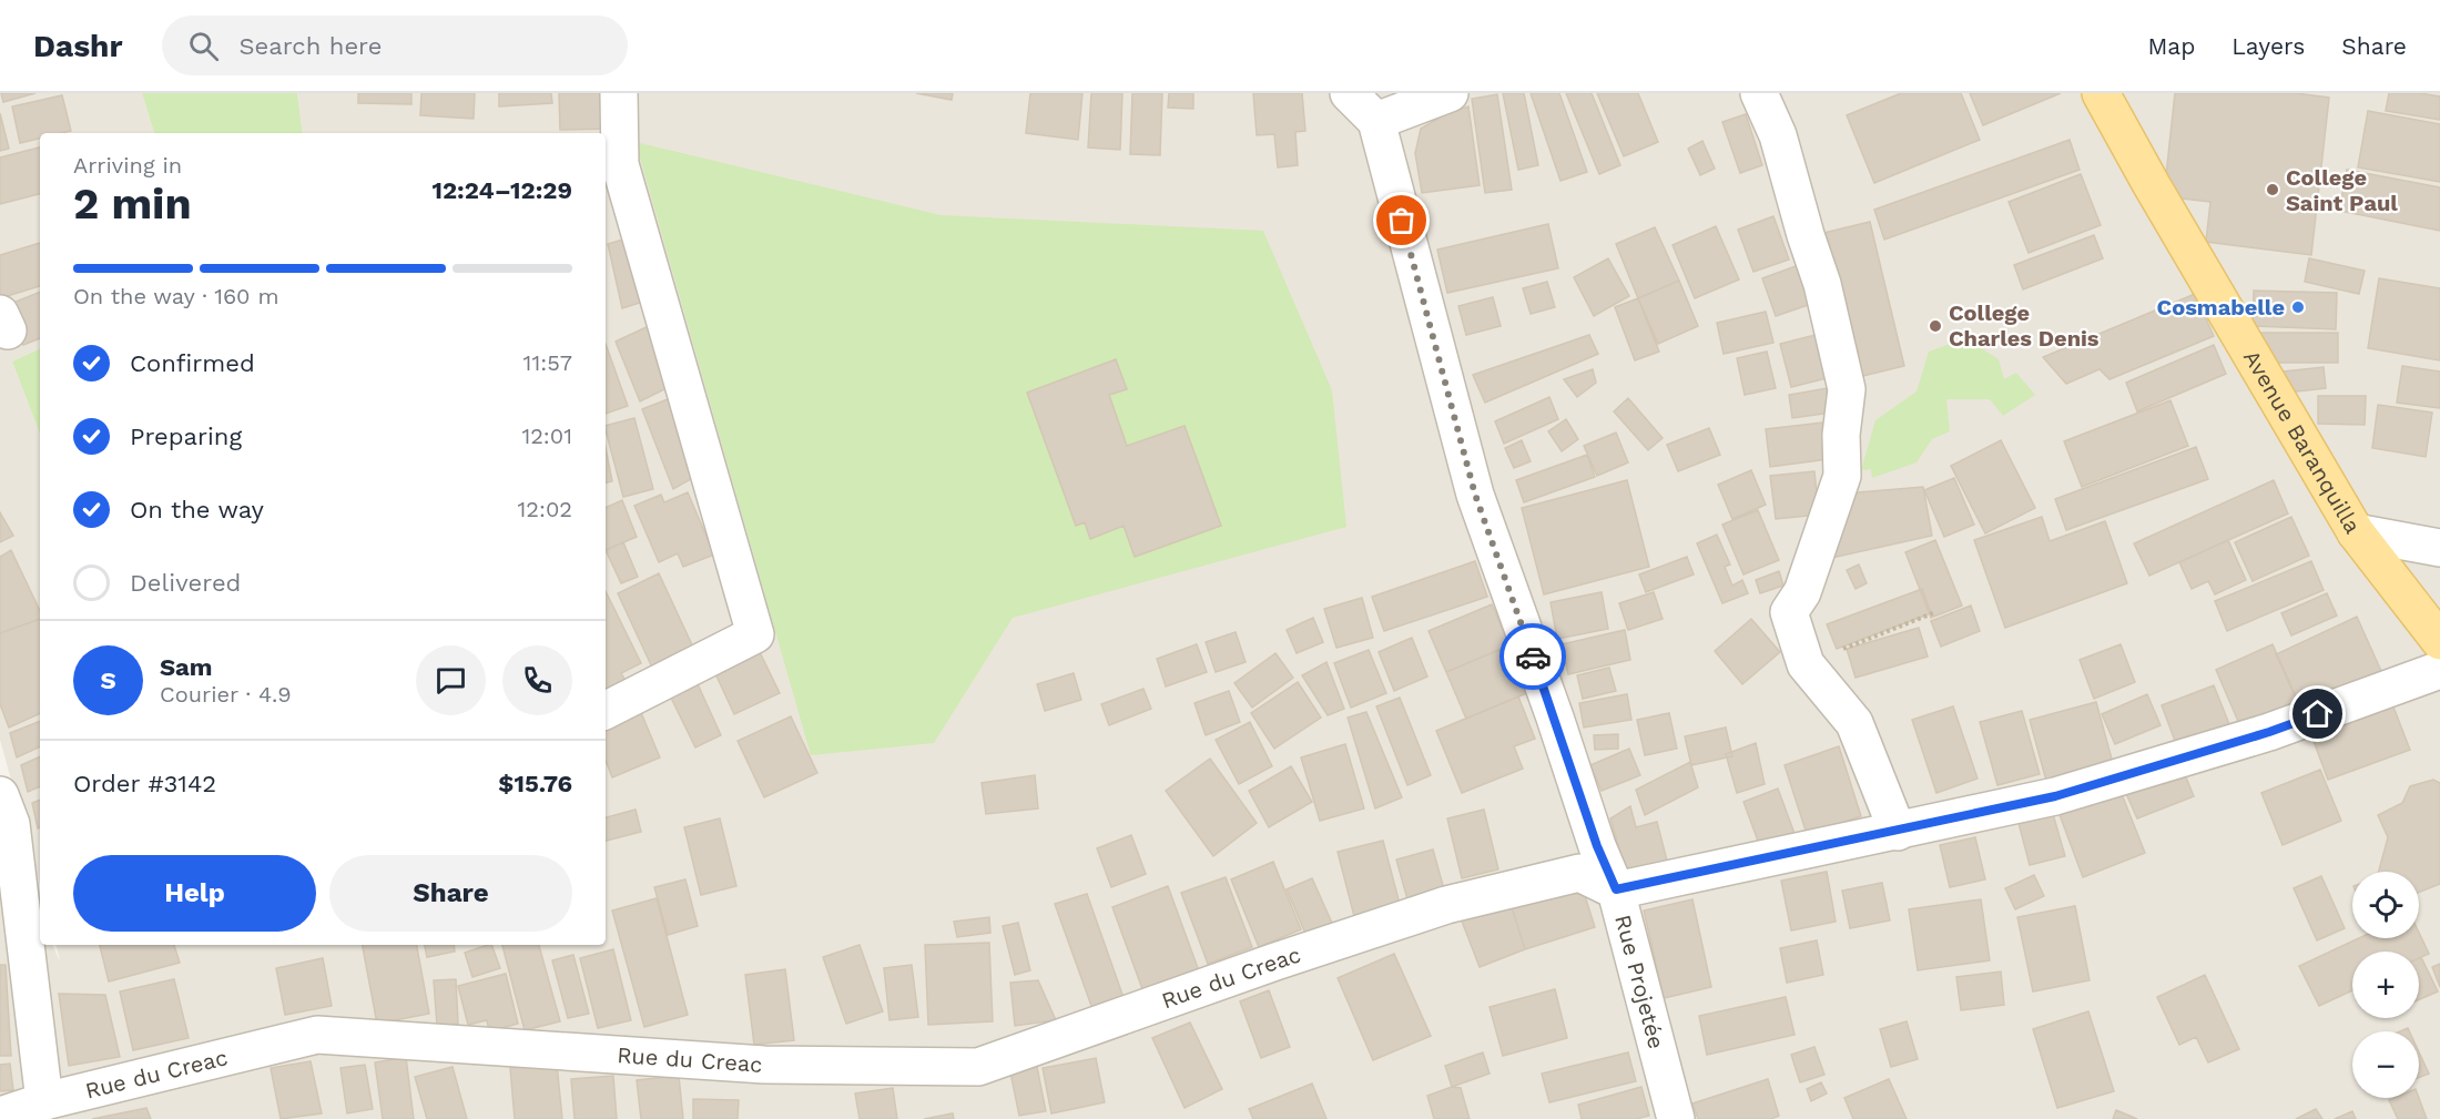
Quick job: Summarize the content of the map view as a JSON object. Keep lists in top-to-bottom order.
{
  "streets": {
    "main road": ["Avenue Baranquilla"],
    "street": ["Rue du Creac", "Rue Projetée"]
  },
  "crossings": [
    ["Rue du Creac", "Rue Projetée"]
  ],
  "places": ["College Saint Paul", "Cosmabelle", "College Charles Denis"],
  "page": {
    "header": "Dashr",
    "search": "Search here",
    "nav": ["Map", "Layers", "Share"],
    "heading": ["2 min", "Arriving in", "12:24–12:29"],
    "panel": [
      "Sam",
      "Courier · 4.9",
      "Order #3142",
      "$15.76"
    ],
    "bar": "On the way · 160 m",
    "list": [
      ["Confirmed", "11:57"],
      ["Preparing", "12:01"],
      ["On the way", "12:02"],
      "Delivered"
    ],
    "round": "S",
    "buttons": ["Help", "Share"],
    "map_buttons": ["+", "−"]
  }
}
